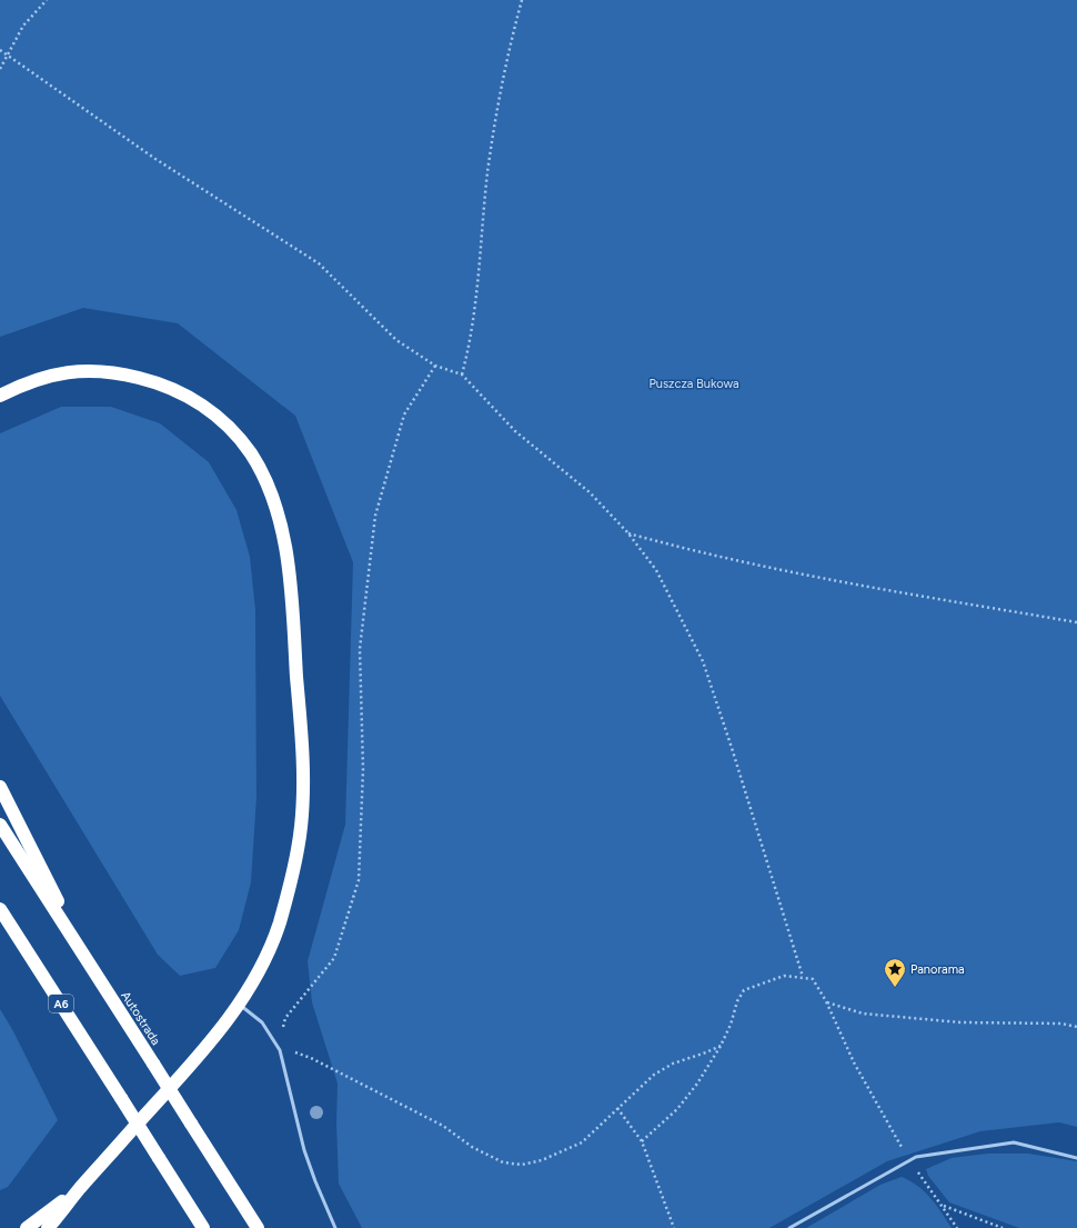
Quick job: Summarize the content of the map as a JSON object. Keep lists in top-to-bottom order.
{
  "streets": {
    "highway": ["A6", "Autostrada"]
  },
  "parks": ["Puszcza Bukowa"],
  "places": {
    "place": ["Panorama"]
  }
}
